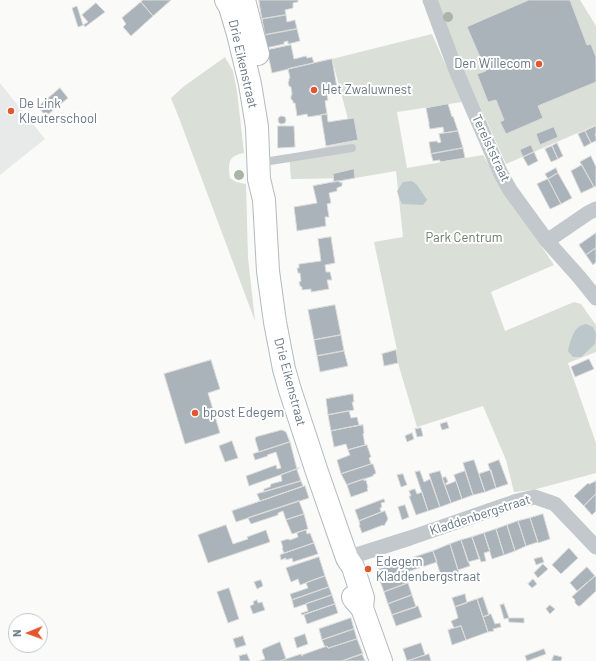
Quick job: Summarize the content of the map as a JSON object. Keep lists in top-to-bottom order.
{
  "streets": {
    "street": ["Drie Eikenstraat", "Terelststraat", "Kladdenbergstraat"]
  },
  "crossings": [
    ["Drie Eikenstraat", "Kladdenbergstraat"]
  ],
  "parks": ["Park Centrum"],
  "places": [
    "Den Willecom",
    "Het Zwaluwnest",
    "De Link Kleuterschool",
    "bpost Edegem",
    "Edegem Kladdenbergstraat"
  ],
  "north": "left"
}
